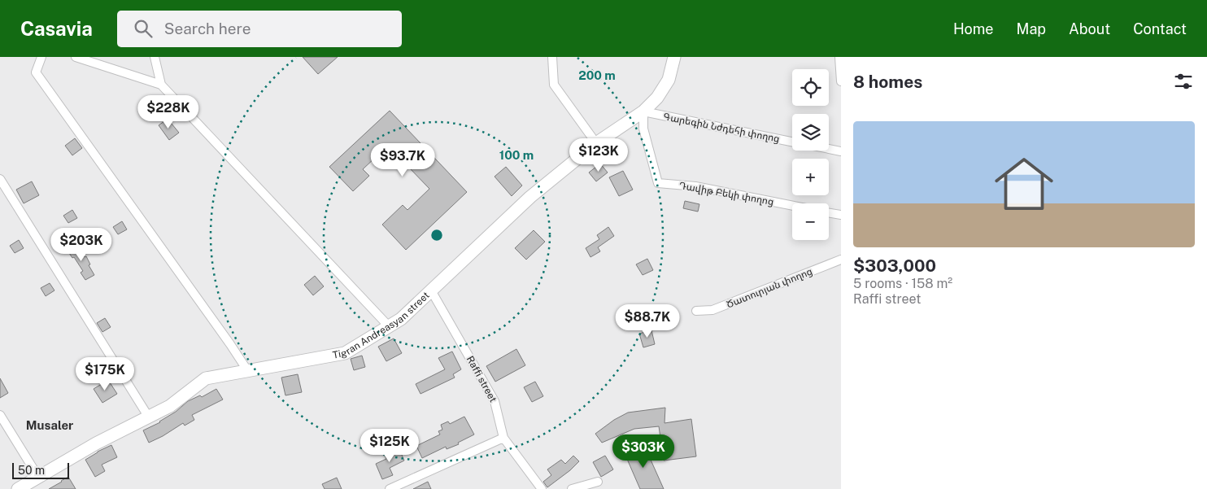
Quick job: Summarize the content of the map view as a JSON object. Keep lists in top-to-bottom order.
{
  "streets": {
    "main road": ["Tigran Andreasyan street"],
    "street": [
      "Գարեգին Նժդեհի փողոց",
      "Դավիթ Բեկի փողոց",
      "Ծատուրյան փողոց",
      "Raffi street"
    ]
  },
  "crossings": [
    ["Գարեգին Նժդեհի փողոց", "Դավիթ Բեկի փողոց"],
    ["Գարեգին Նժդեհի փողոց", "Tigran Andreasyan street"],
    ["Դավիթ Բեկի փողոց", "Tigran Andreasyan street"],
    ["Tigran Andreasyan street", "Raffi street"]
  ],
  "districts": ["Musaler"],
  "scale_bar": "50 m",
  "page": {
    "header": "Casavia",
    "search": "Search here",
    "nav": [
      "Home",
      "Map",
      "About",
      "Contact"
    ],
    "heading": "8 homes",
    "map_buttons": ["+", "−"],
    "price": [
      "$228K",
      "$123K",
      "$93.7K",
      "$203K",
      "$88.7K",
      "$175K",
      "$125K",
      "$303K"
    ],
    "list": [
      {
        "name": "$303,000",
        "note": "5 rooms · 158 m² · Raffi street"
      }
    ],
    "scale": "50 m"
  },
  "rings": ["200 m", "100 m"]
}
